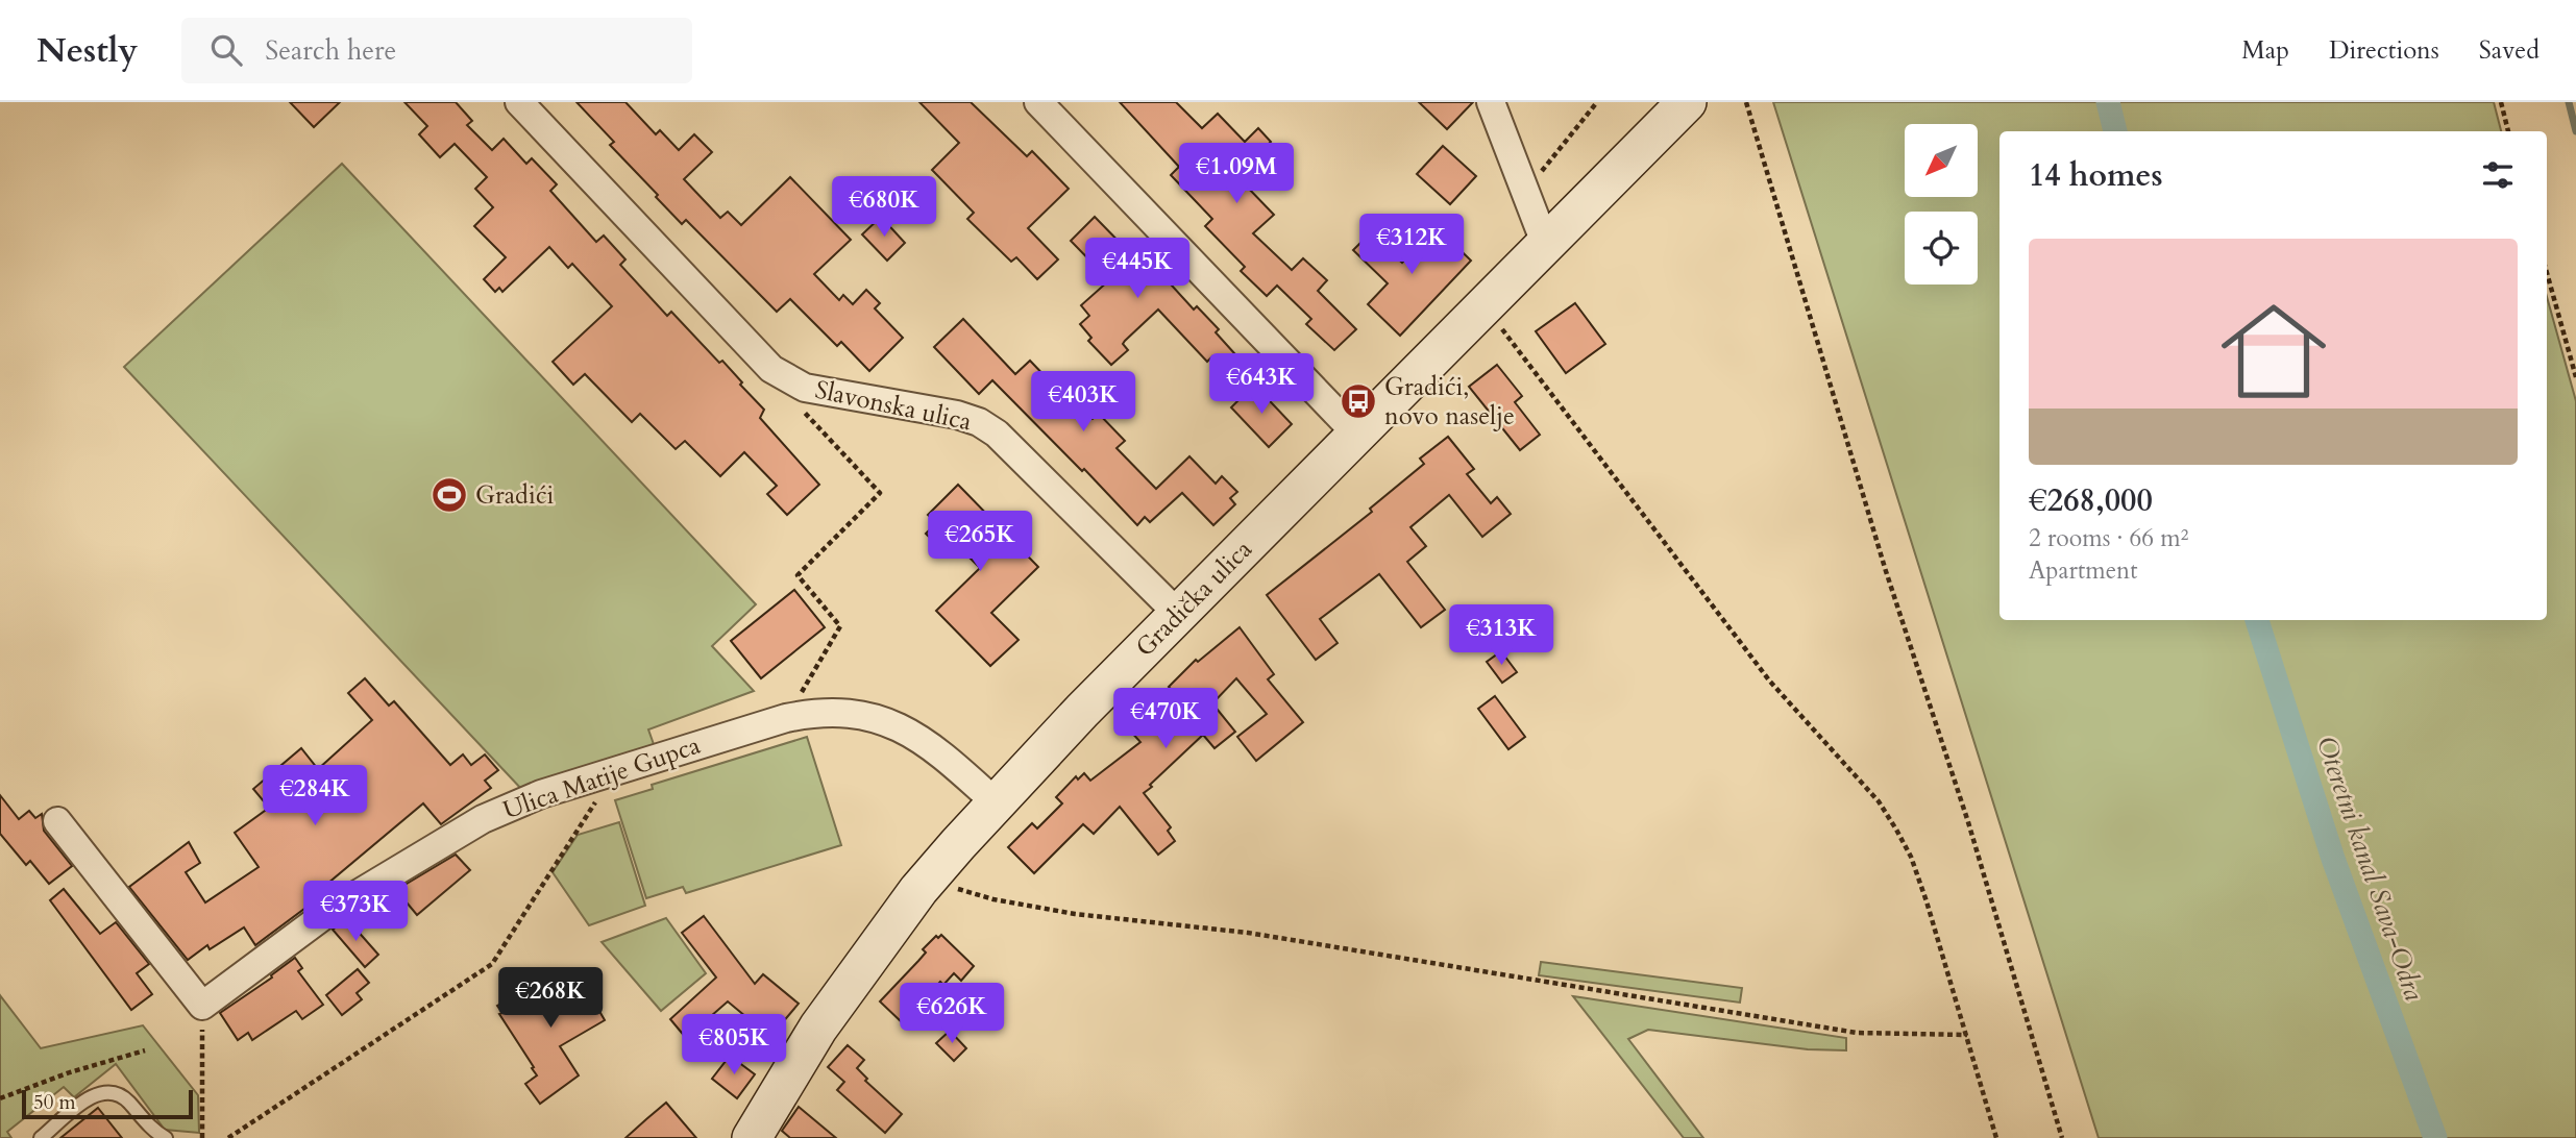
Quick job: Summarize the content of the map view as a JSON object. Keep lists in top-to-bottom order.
{
  "streets": {
    "street": ["Slavonska ulica", "Gradička ulica", "Ulica Matije Gupca"]
  },
  "crossings": [
    ["Slavonska ulica", "Gradička ulica"],
    ["Gradička ulica", "Ulica Matije Gupca"]
  ],
  "water": ["Oteretni kanal Sava-Odra"],
  "places": {
    "bus stop": ["Gradići, novo naselje"],
    "sports": ["Gradići"]
  },
  "scale_bar": "50 m",
  "north": "bottom left",
  "page": {
    "header": "Nestly",
    "search": "Search here",
    "nav": ["Map", "Directions", "Saved"],
    "heading": "14 homes",
    "price": [
      "€1.09M",
      "€680K",
      "€312K",
      "€445K",
      "€643K",
      "€403K",
      "€265K",
      "€313K",
      "€470K",
      "€284K",
      "€373K",
      "€268K",
      "€626K",
      "€805K"
    ],
    "list": [
      {
        "name": "€268,000",
        "note": "2 rooms · 66 m² · Apartment"
      }
    ],
    "scale": "50 m"
  }
}
